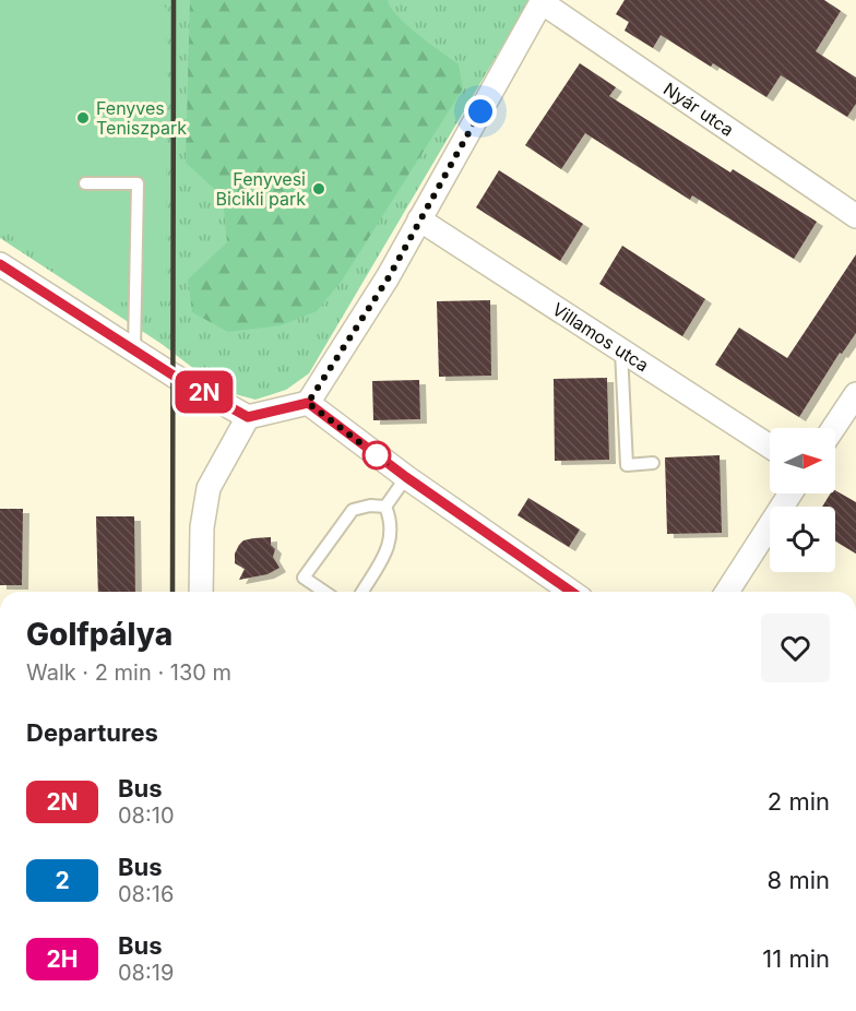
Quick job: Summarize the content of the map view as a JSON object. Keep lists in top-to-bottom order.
{
  "streets": {
    "street": ["Nyár utca", "Villamos utca"]
  },
  "places": ["Fenyves Teniszpark", "Fenyvesi Bicikli park"],
  "lines": ["bus line 2N"],
  "north": "right",
  "page": {
    "on_map": "2N",
    "heading": [
      ["Golfpálya", "Walk · 2 min · 130 m"],
      "Departures"
    ],
    "list": [
      {
        "mark": "2N",
        "name": "Bus",
        "note": "08:10",
        "value": "2 min"
      },
      {
        "mark": "2",
        "name": "Bus",
        "note": "08:16",
        "value": "8 min"
      },
      {
        "mark": "2H",
        "name": "Bus",
        "note": "08:19",
        "value": "11 min"
      }
    ]
  }
}
